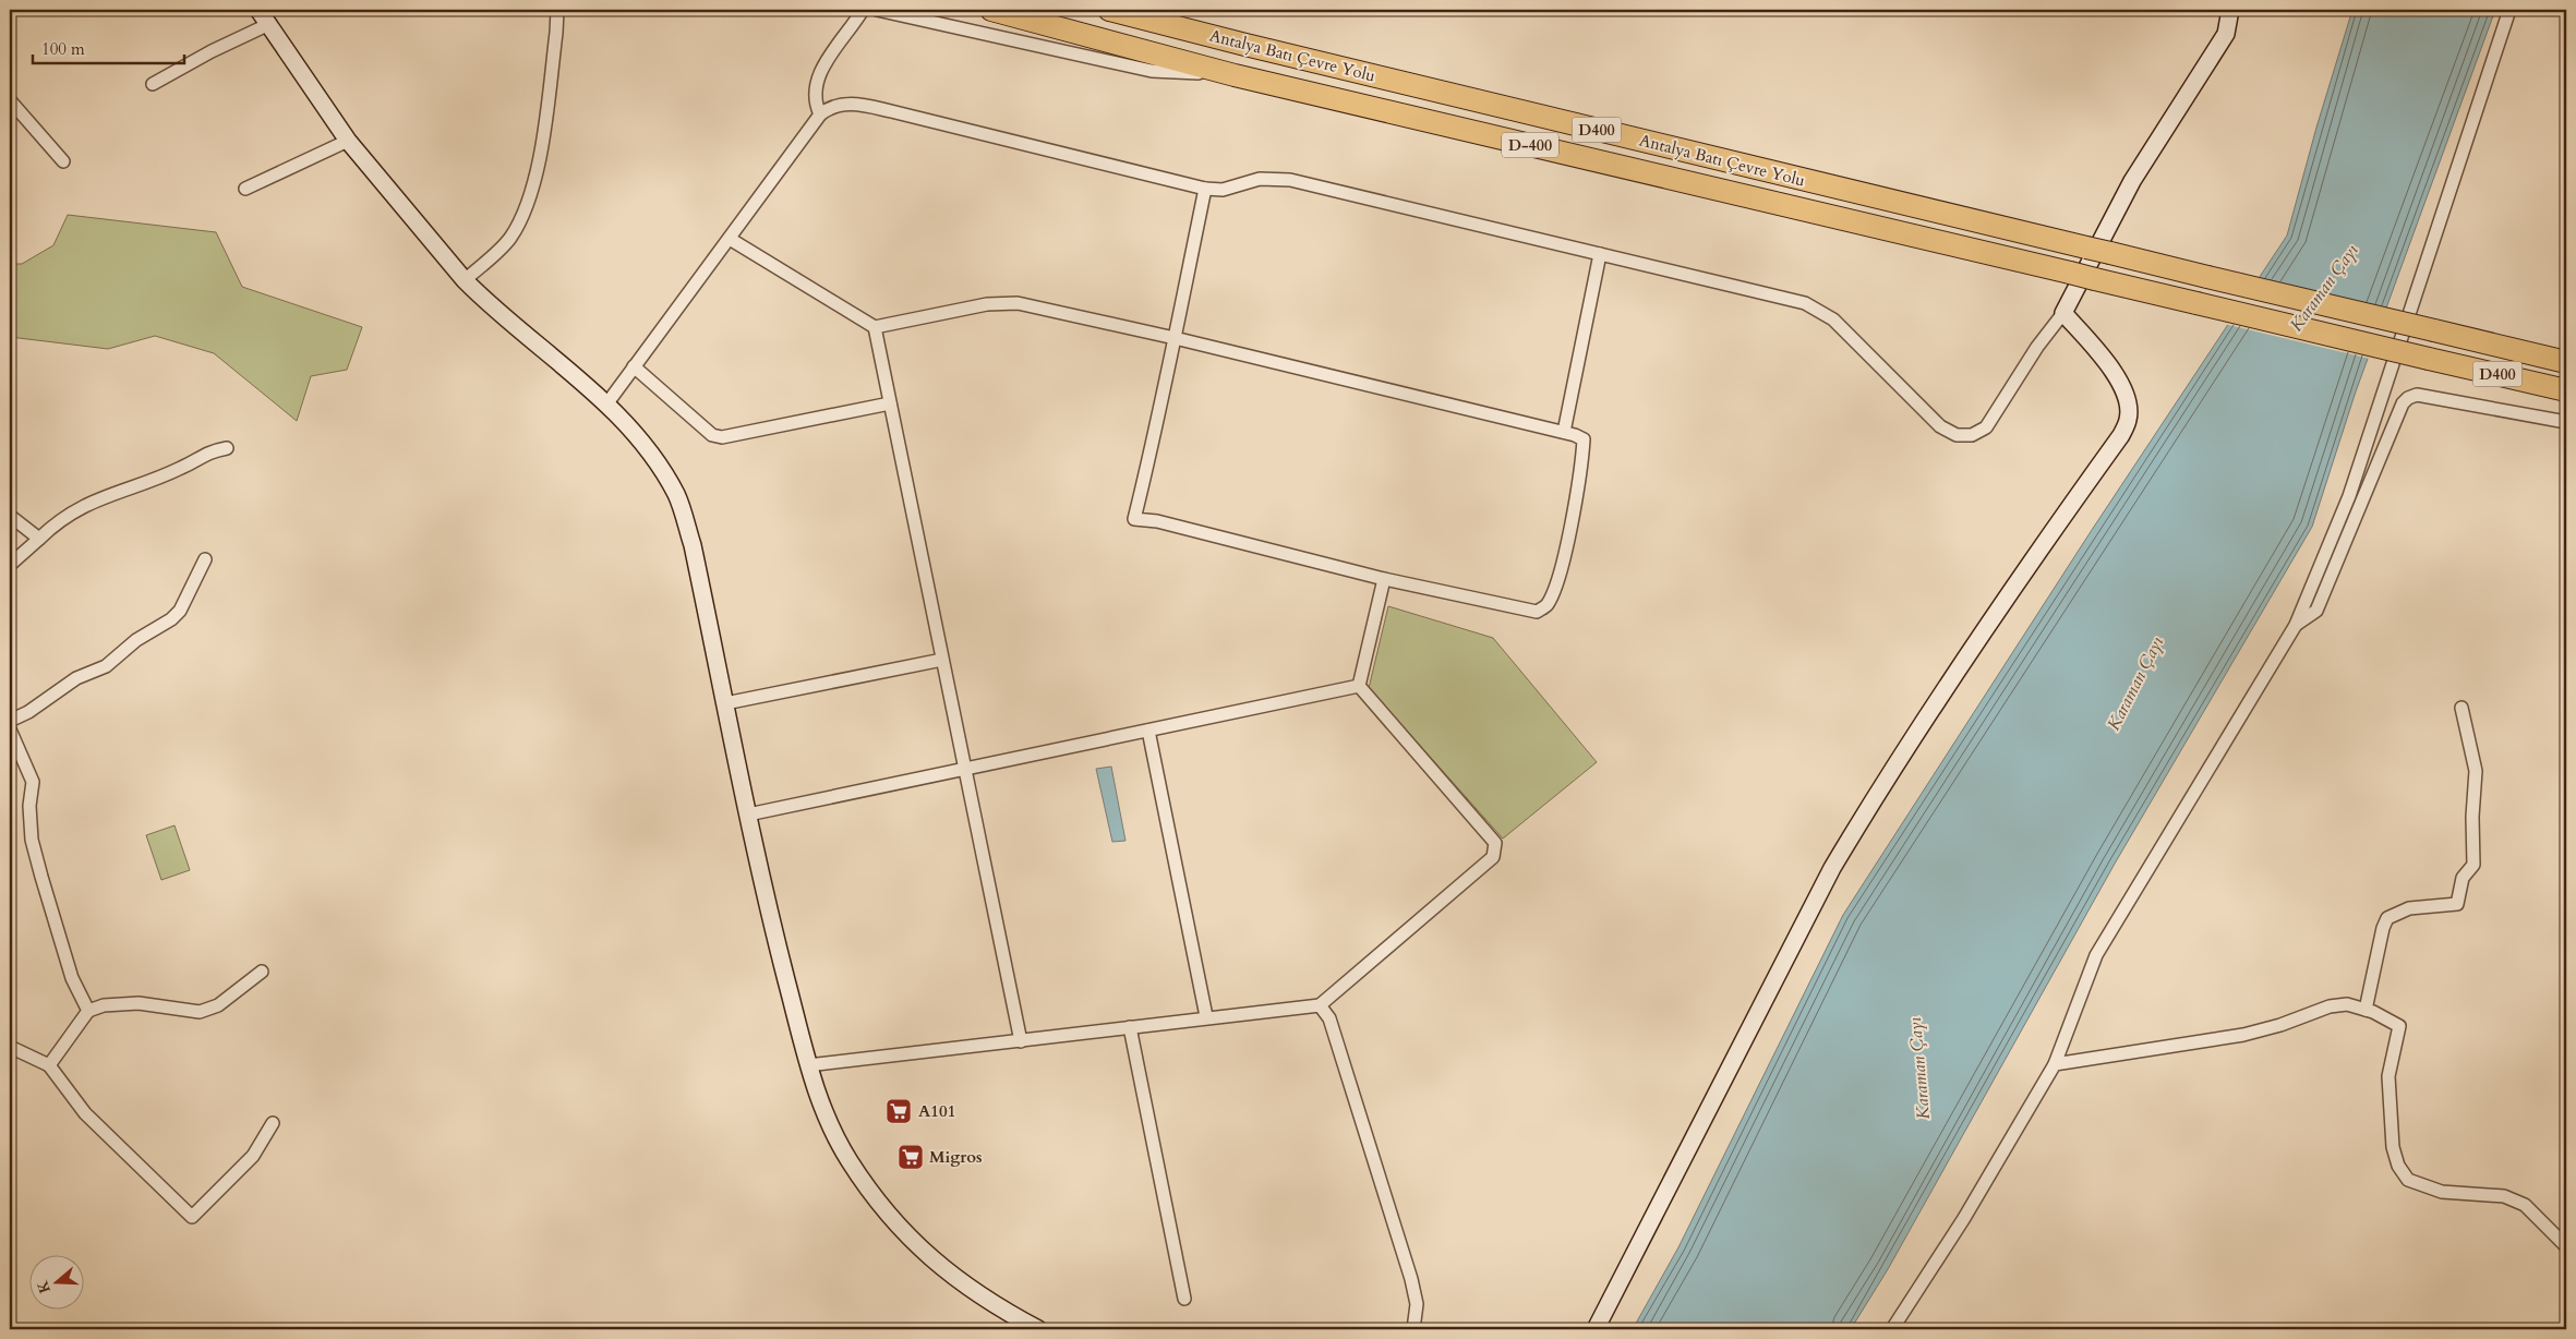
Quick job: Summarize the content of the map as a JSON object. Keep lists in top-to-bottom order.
{
  "streets": {
    "highway": ["Antalya Batı Çevre Yolu", "D400", "D-400"]
  },
  "crossings": [
    ["D400", "D-400"]
  ],
  "water": ["Karaman Çayı"],
  "places": {
    "supermarket": ["A101", "Migros"]
  },
  "scale_bar": "100 m",
  "north": "left"
}
